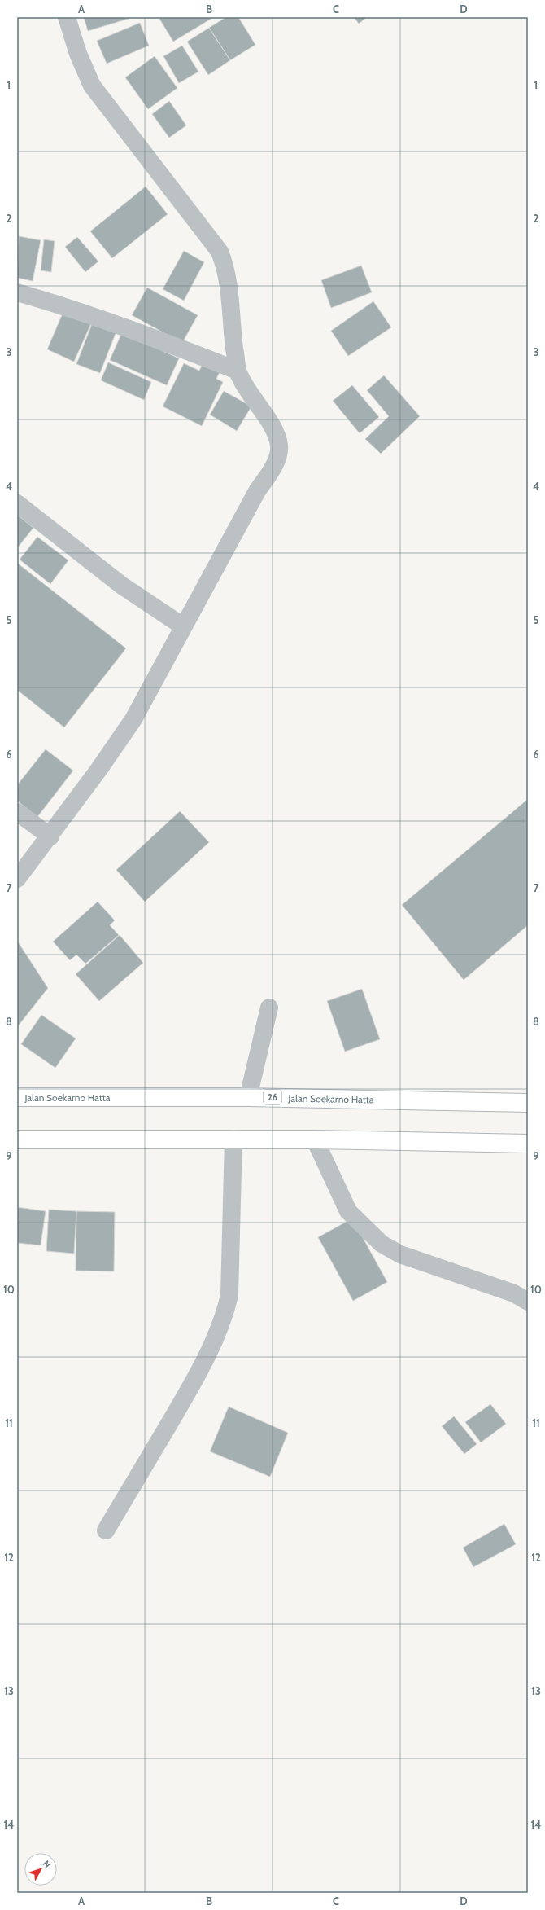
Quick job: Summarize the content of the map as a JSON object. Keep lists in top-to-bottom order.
{
  "streets": {
    "highway": ["Jalan Soekarno Hatta", "26"]
  },
  "north": "top right",
  "grid": {
    "columns": [
      "A",
      "B",
      "C",
      "D"
    ],
    "rows": [
      "1",
      "2",
      "3",
      "4",
      "5",
      "6",
      "7",
      "8",
      "9",
      "10",
      "11",
      "12",
      "13",
      "14"
    ]
  }
}
